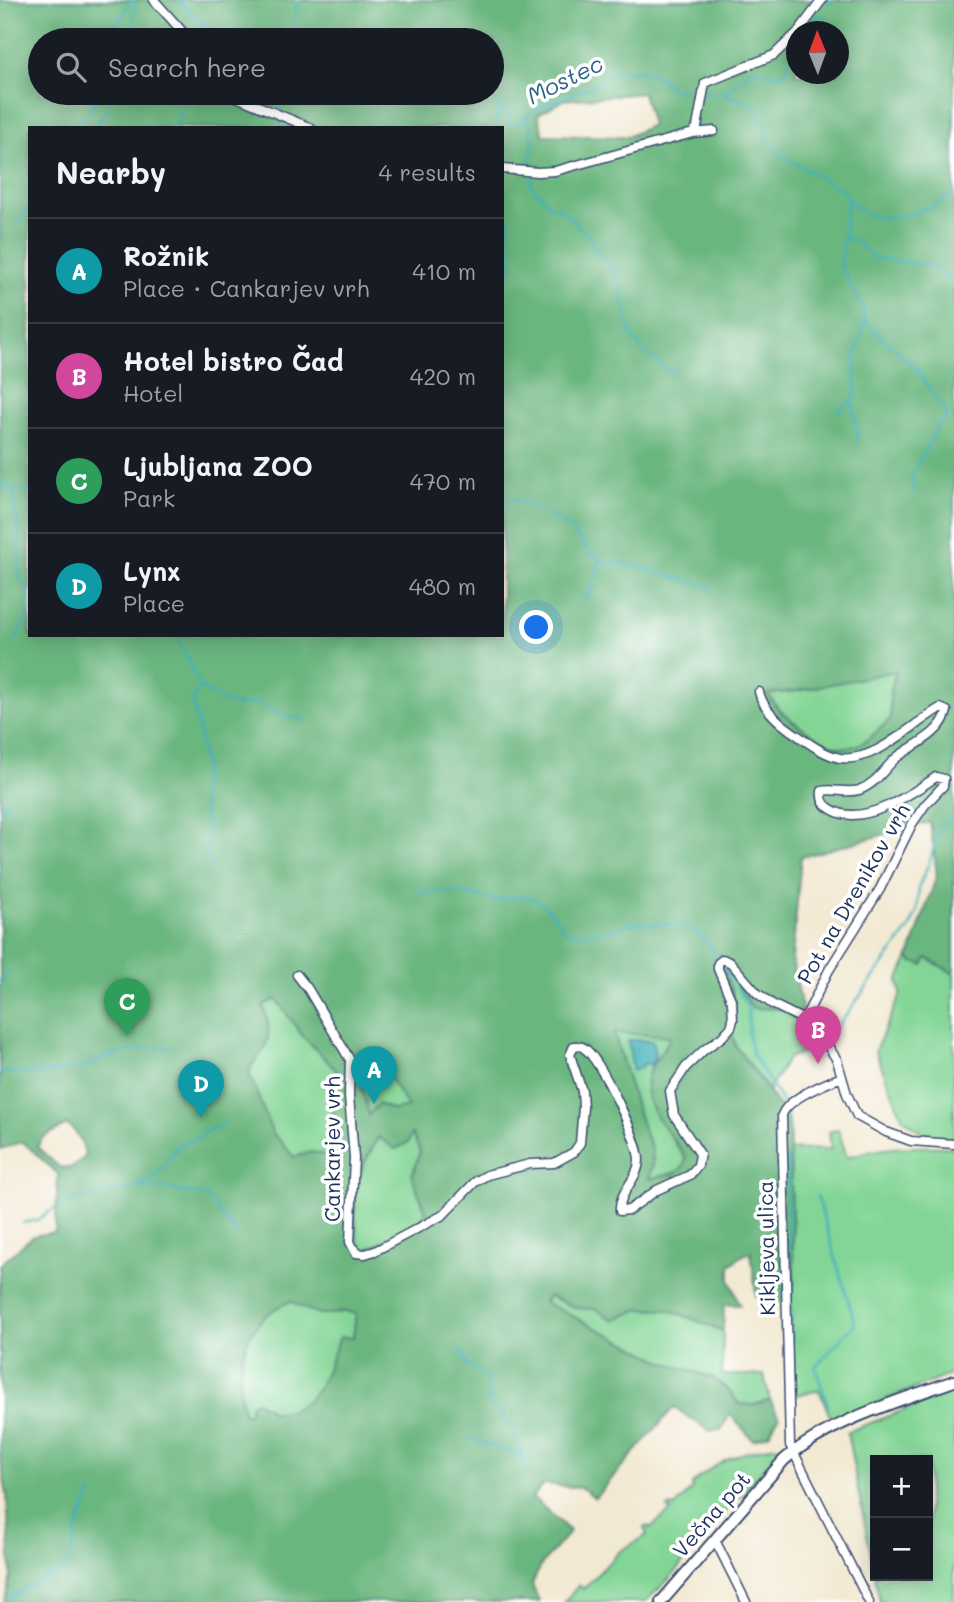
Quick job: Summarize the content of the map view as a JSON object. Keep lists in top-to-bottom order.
{
  "streets": {
    "main road": ["Večna pot"],
    "street": ["Pot na Drenikov vrh", "Cankarjev vrh", "Kikljeva ulica"]
  },
  "crossings": [
    ["Pot na Drenikov vrh", "Cankarjev vrh"],
    ["Kikljeva ulica", "Večna pot"]
  ],
  "water": ["Mostec"],
  "north": "top",
  "page": {
    "search": "Search here",
    "heading": ["Nearby", "4 results"],
    "list": [
      {
        "mark": "A",
        "name": "Rožnik",
        "note": "Place · Cankarjev vrh",
        "value": "410 m"
      },
      {
        "mark": "B",
        "name": "Hotel bistro Čad",
        "note": "Hotel",
        "value": "420 m"
      },
      {
        "mark": "C",
        "name": "Ljubljana ZOO",
        "note": "Park",
        "value": "470 m"
      },
      {
        "mark": "D",
        "name": "Lynx",
        "note": "Place",
        "value": "480 m"
      }
    ],
    "pins": [
      "C",
      "B",
      "A",
      "D"
    ],
    "map_buttons": ["+", "−"]
  }
}
